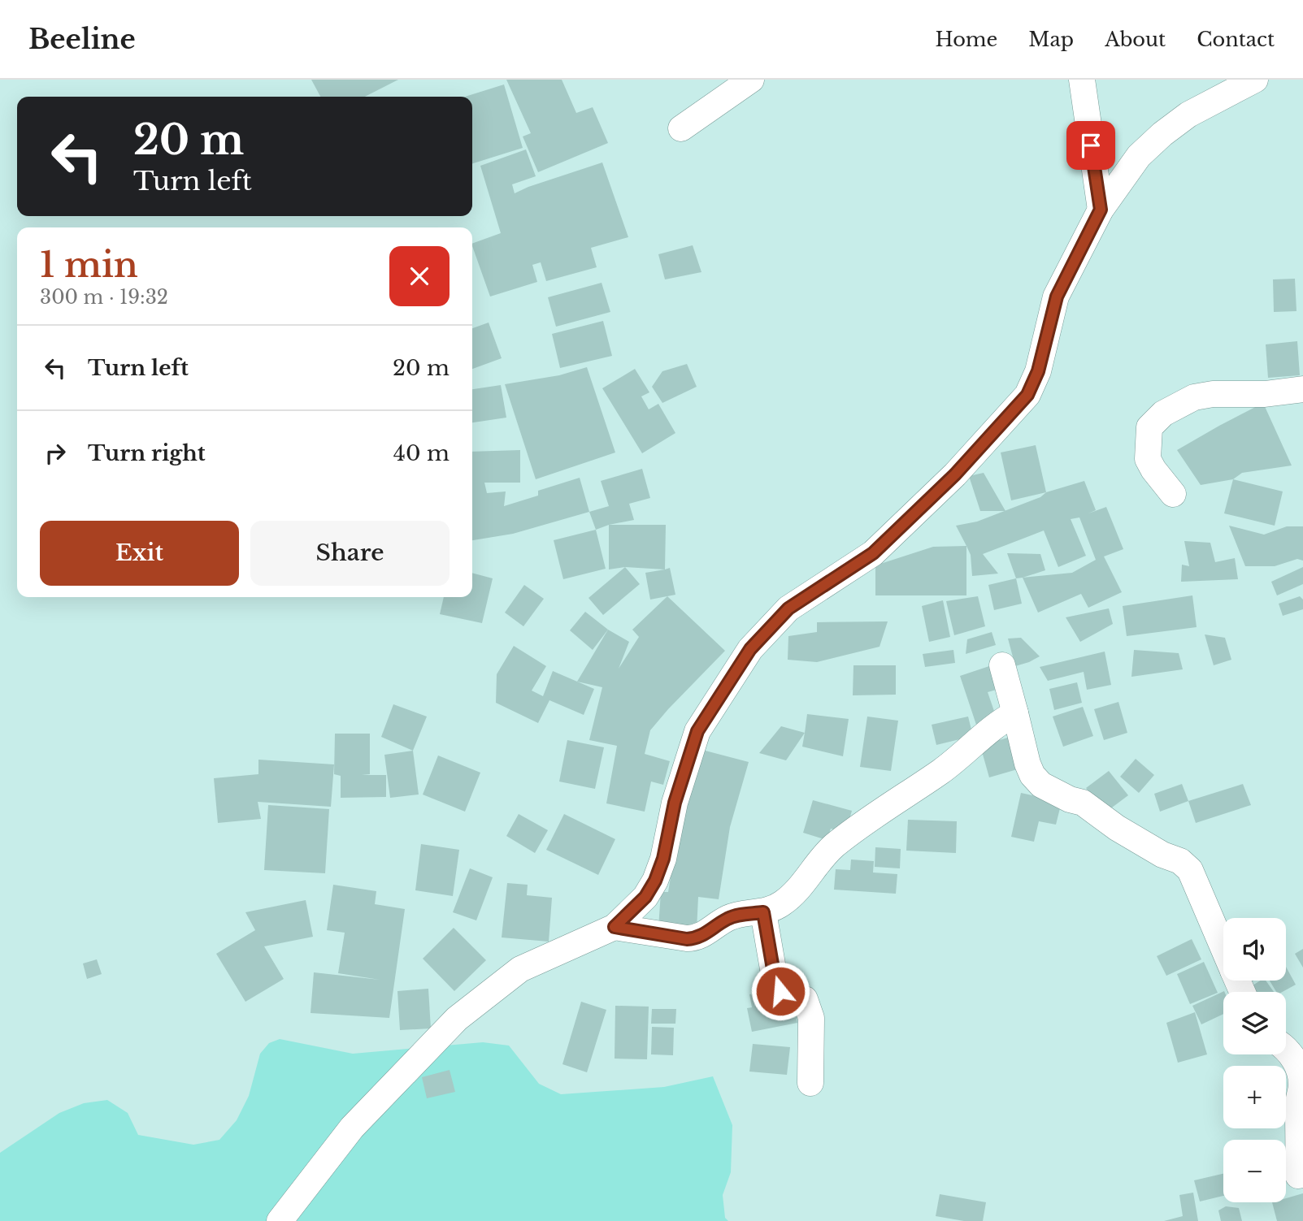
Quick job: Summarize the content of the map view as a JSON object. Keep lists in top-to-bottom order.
{
  "page": {
    "header": "Beeline",
    "nav": [
      "Home",
      "Map",
      "About",
      "Contact"
    ],
    "turn": ["20 m", "Turn left"],
    "heading": ["1 min", "300 m · 19:32"],
    "list": [
      {
        "name": "Turn left",
        "value": "20 m"
      },
      {
        "name": "Turn right",
        "value": "40 m"
      }
    ],
    "buttons": ["Exit", "Share"],
    "map_buttons": ["+", "−"]
  }
}
